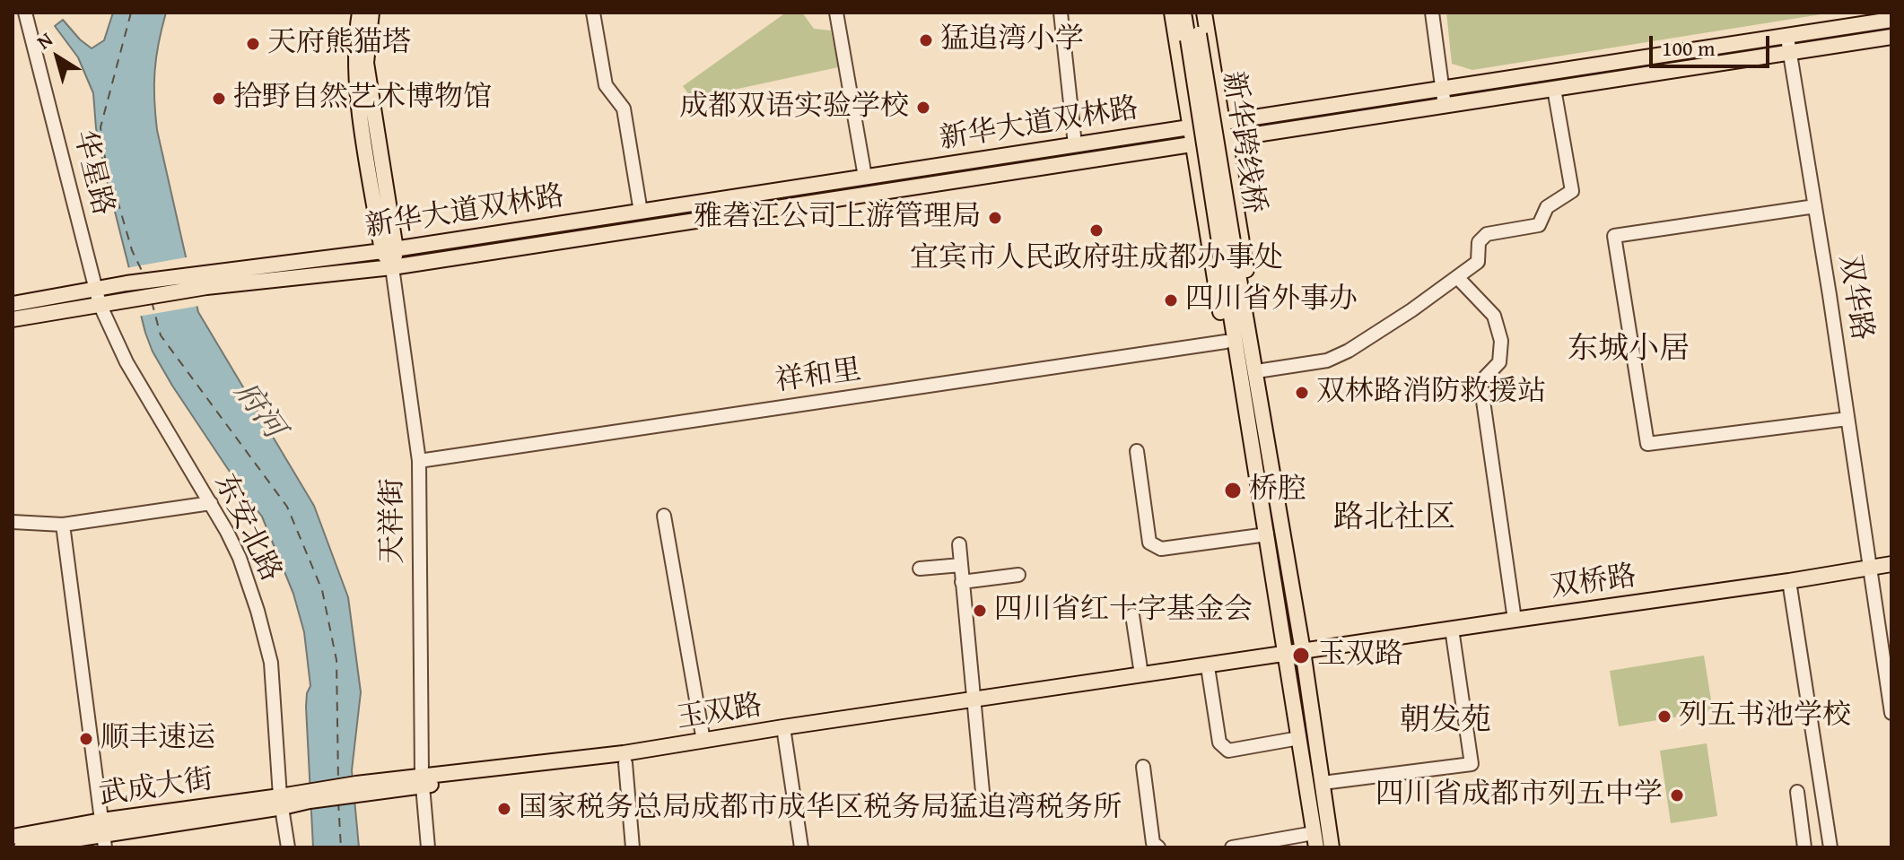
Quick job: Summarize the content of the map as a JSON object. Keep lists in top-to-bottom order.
{
  "streets": {
    "main road": [
      "新华大道双林路",
      "新华跨线桥",
      "双桥路",
      "玉双路",
      "武成大街"
    ],
    "street": [
      "华星路",
      "双华路",
      "祥和里",
      "天祥街",
      "东安北路"
    ]
  },
  "crossings": [
    ["新华大道双林路", "双华路"],
    ["新华大道双林路", "天祥街"],
    ["华星路", "东安北路"],
    ["双华路", "双桥路"],
    ["祥和里", "天祥街"],
    ["天祥街", "玉双路"],
    ["东安北路", "武成大街"],
    ["双桥路", "玉双路"],
    ["玉双路", "武成大街"]
  ],
  "districts": ["东城小居", "路北社区", "朝发苑"],
  "water": ["府河"],
  "places": [
    "猛追湾小学",
    "天府熊猫塔",
    "拾野自然艺术博物馆",
    "成都双语实验学校",
    "雅砻江公司上游管理局",
    "宜宾市人民政府驻成都办事处",
    "四川省外事办",
    "双林路消防救援站",
    "桥腔",
    "四川省红十字基金会",
    "玉双路",
    "列五书池学校",
    "顺丰速运",
    "四川省成都市列五中学",
    "国家税务总局成都市成华区税务局猛追湾税务所"
  ],
  "scale_bar": "100 m",
  "north": "top left"
}
